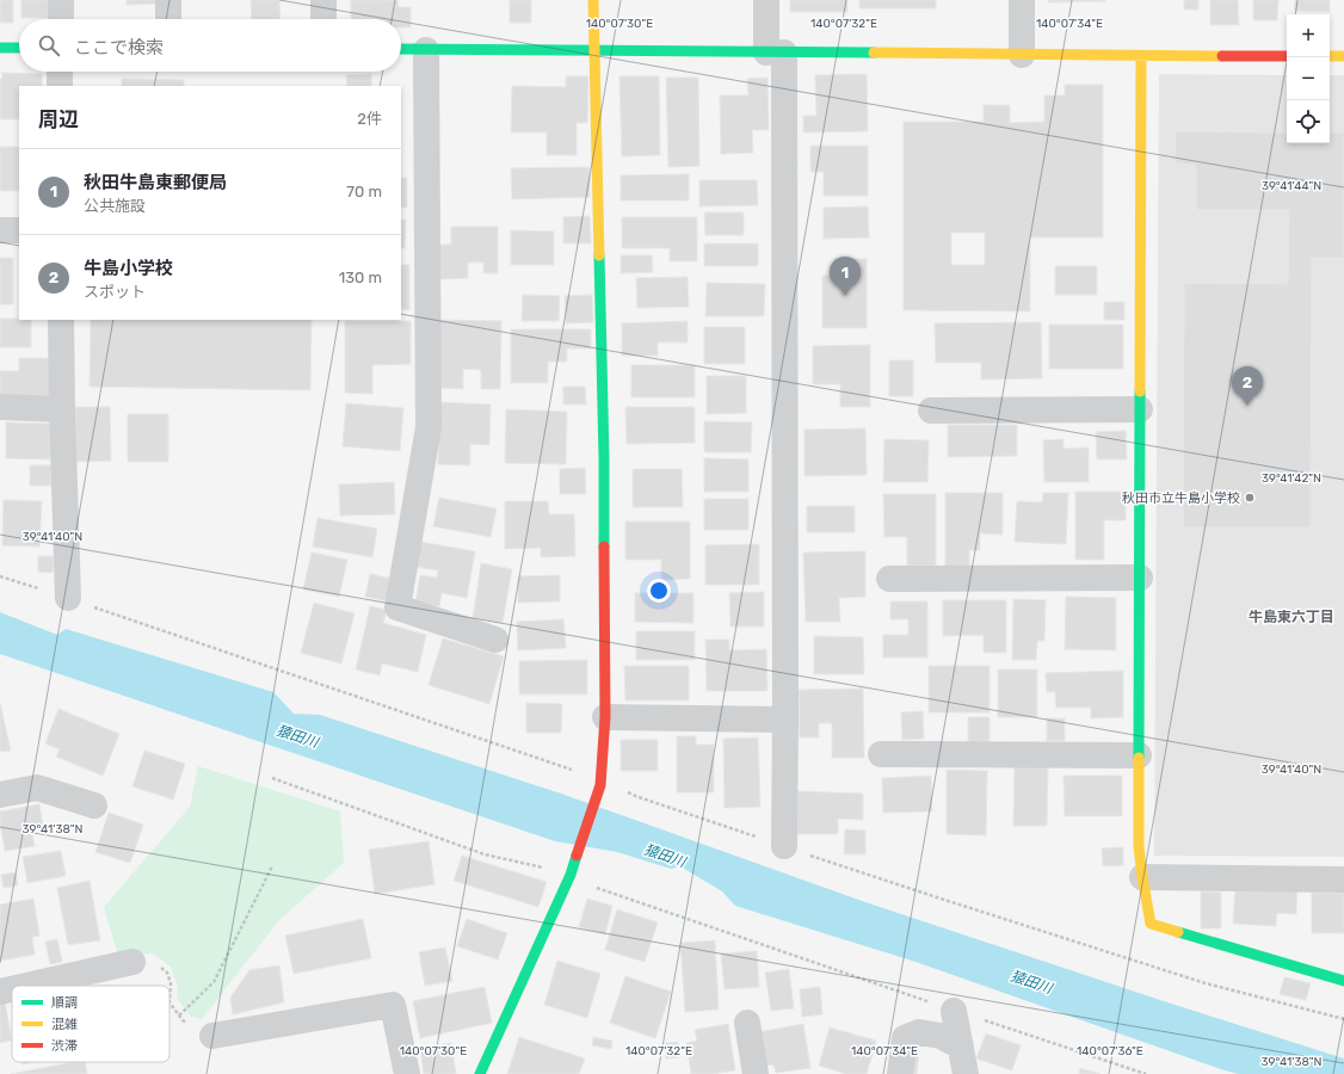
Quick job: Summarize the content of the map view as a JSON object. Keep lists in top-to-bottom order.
{
  "districts": ["牛島東六丁目"],
  "water": ["猿田川"],
  "places": ["秋田市立牛島小学校"],
  "legend": ["順調", "混雑", "渋滞"],
  "page": {
    "map_buttons": ["+", "−"],
    "search": "ここで検索",
    "heading": ["周辺", "2件"],
    "list": [
      {
        "mark": "1",
        "name": "秋田牛島東郵便局",
        "note": "公共施設",
        "value": "70 m"
      },
      {
        "mark": "2",
        "name": "牛島小学校",
        "note": "スポット",
        "value": "130 m"
      }
    ],
    "pins": ["1", "2"]
  },
  "coordinates": [
    "140°07'30\"E",
    "140°07'32\"E",
    "140°07'34\"E",
    "39°41'44\"N",
    "39°41'42\"N",
    "39°41'40\"N",
    "39°41'38\"N",
    "140°07'36\"E"
  ]
}
